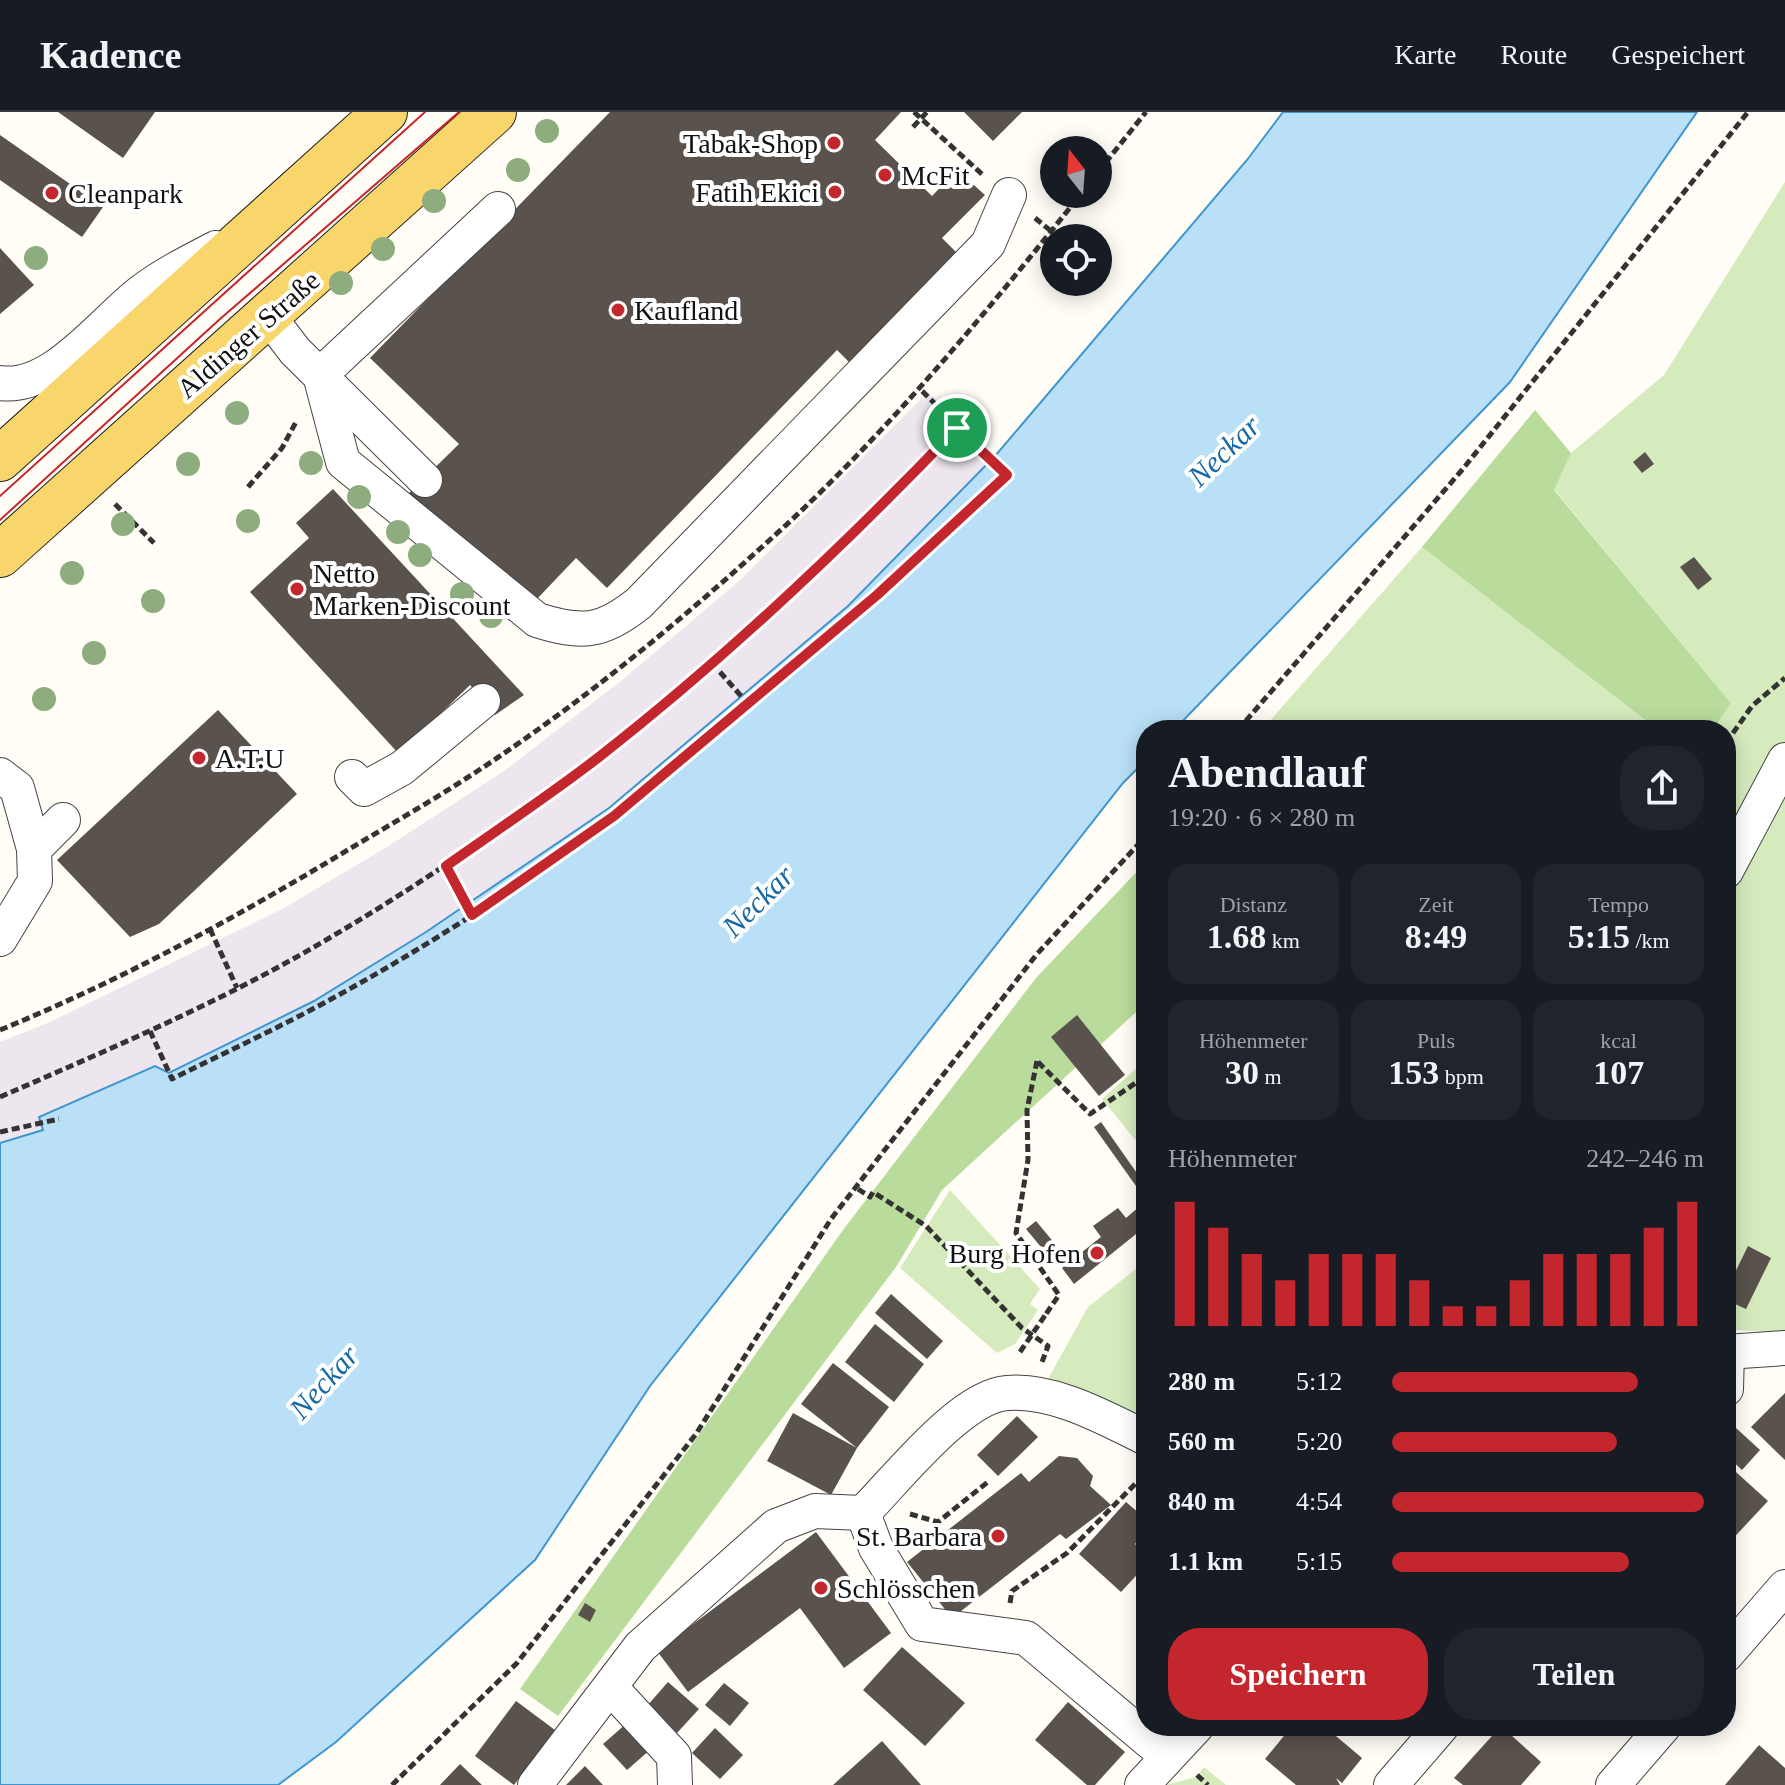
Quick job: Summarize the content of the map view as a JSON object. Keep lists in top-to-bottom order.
{
  "streets": {
    "main road": ["Aldinger Straße"]
  },
  "water": ["Neckar"],
  "places": [
    "Tabak-Shop",
    "McFit",
    "Fatih Ekici",
    "Cleanpark",
    "Kaufland",
    "Netto Marken-Discount",
    "A.T.U",
    "Burg Hofen",
    "St. Barbara",
    "Schlösschen"
  ],
  "north": "top",
  "page": {
    "header": "Kadence",
    "nav": ["Karte", "Route", "Gespeichert"],
    "heading": ["Abendlauf", "19:20 · 6 × 280 m"],
    "stats": [
      ["Distanz", "1.68 km"],
      ["Zeit", "8:49"],
      ["Tempo", "5:15 /km"],
      ["Höhenmeter", "30 m"],
      ["Puls", "153 bpm"],
      ["kcal", "107"]
    ],
    "chart": ["Höhenmeter", "242–246 m"],
    "list": [
      {
        "name": "280 m",
        "note": "5:12"
      },
      {
        "name": "560 m",
        "note": "5:20"
      },
      {
        "name": "840 m",
        "note": "4:54"
      },
      {
        "name": "1.1 km",
        "note": "5:15"
      }
    ],
    "buttons": ["Speichern", "Teilen"]
  }
}
